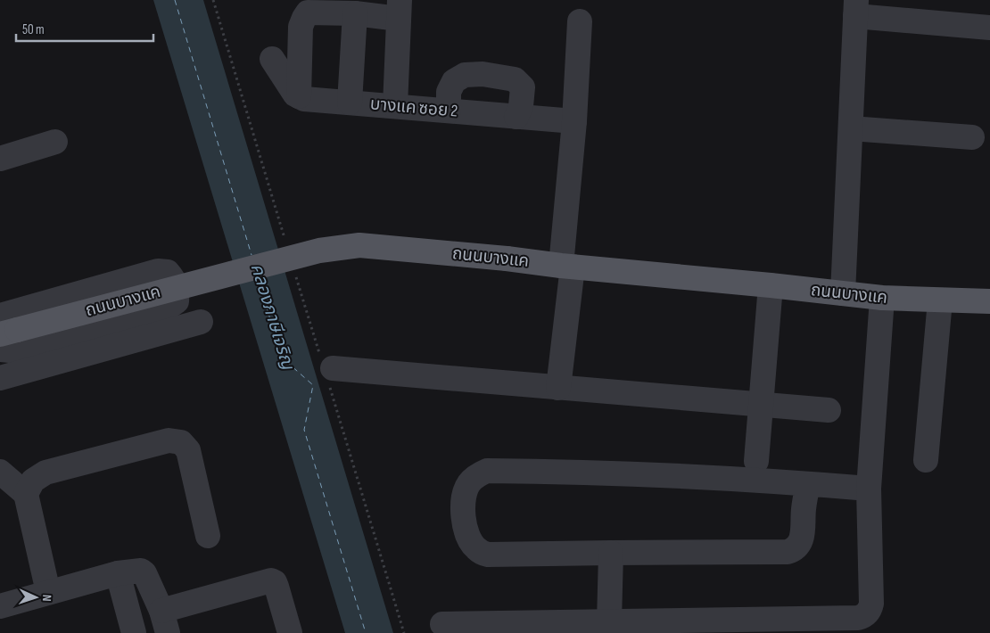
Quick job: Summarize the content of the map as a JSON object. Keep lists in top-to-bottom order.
{
  "streets": {
    "main road": ["ถนนบางแค"],
    "street": ["บางแค ซอย 2"]
  },
  "water": ["คลองภาษีเจริญ"],
  "scale_bar": "50 m",
  "north": "right"
}
